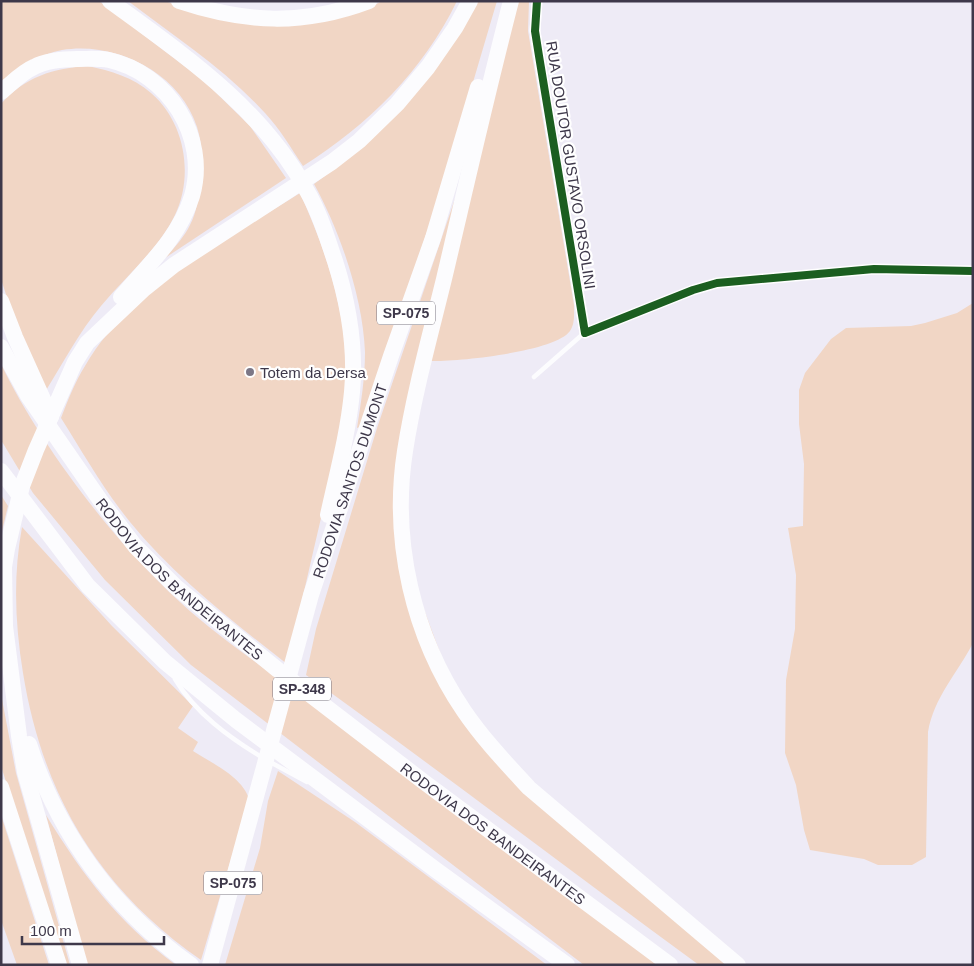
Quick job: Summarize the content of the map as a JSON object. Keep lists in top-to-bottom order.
{
  "streets": {
    "highway": [
      "SP-075",
      "RODOVIA SANTOS DUMONT",
      "RODOVIA DOS BANDEIRANTES",
      "SP-348"
    ],
    "street": ["RUA DOUTOR GUSTAVO ORSOLINI"]
  },
  "places": ["Totem da Dersa"],
  "scale_bar": "100 m"
}
